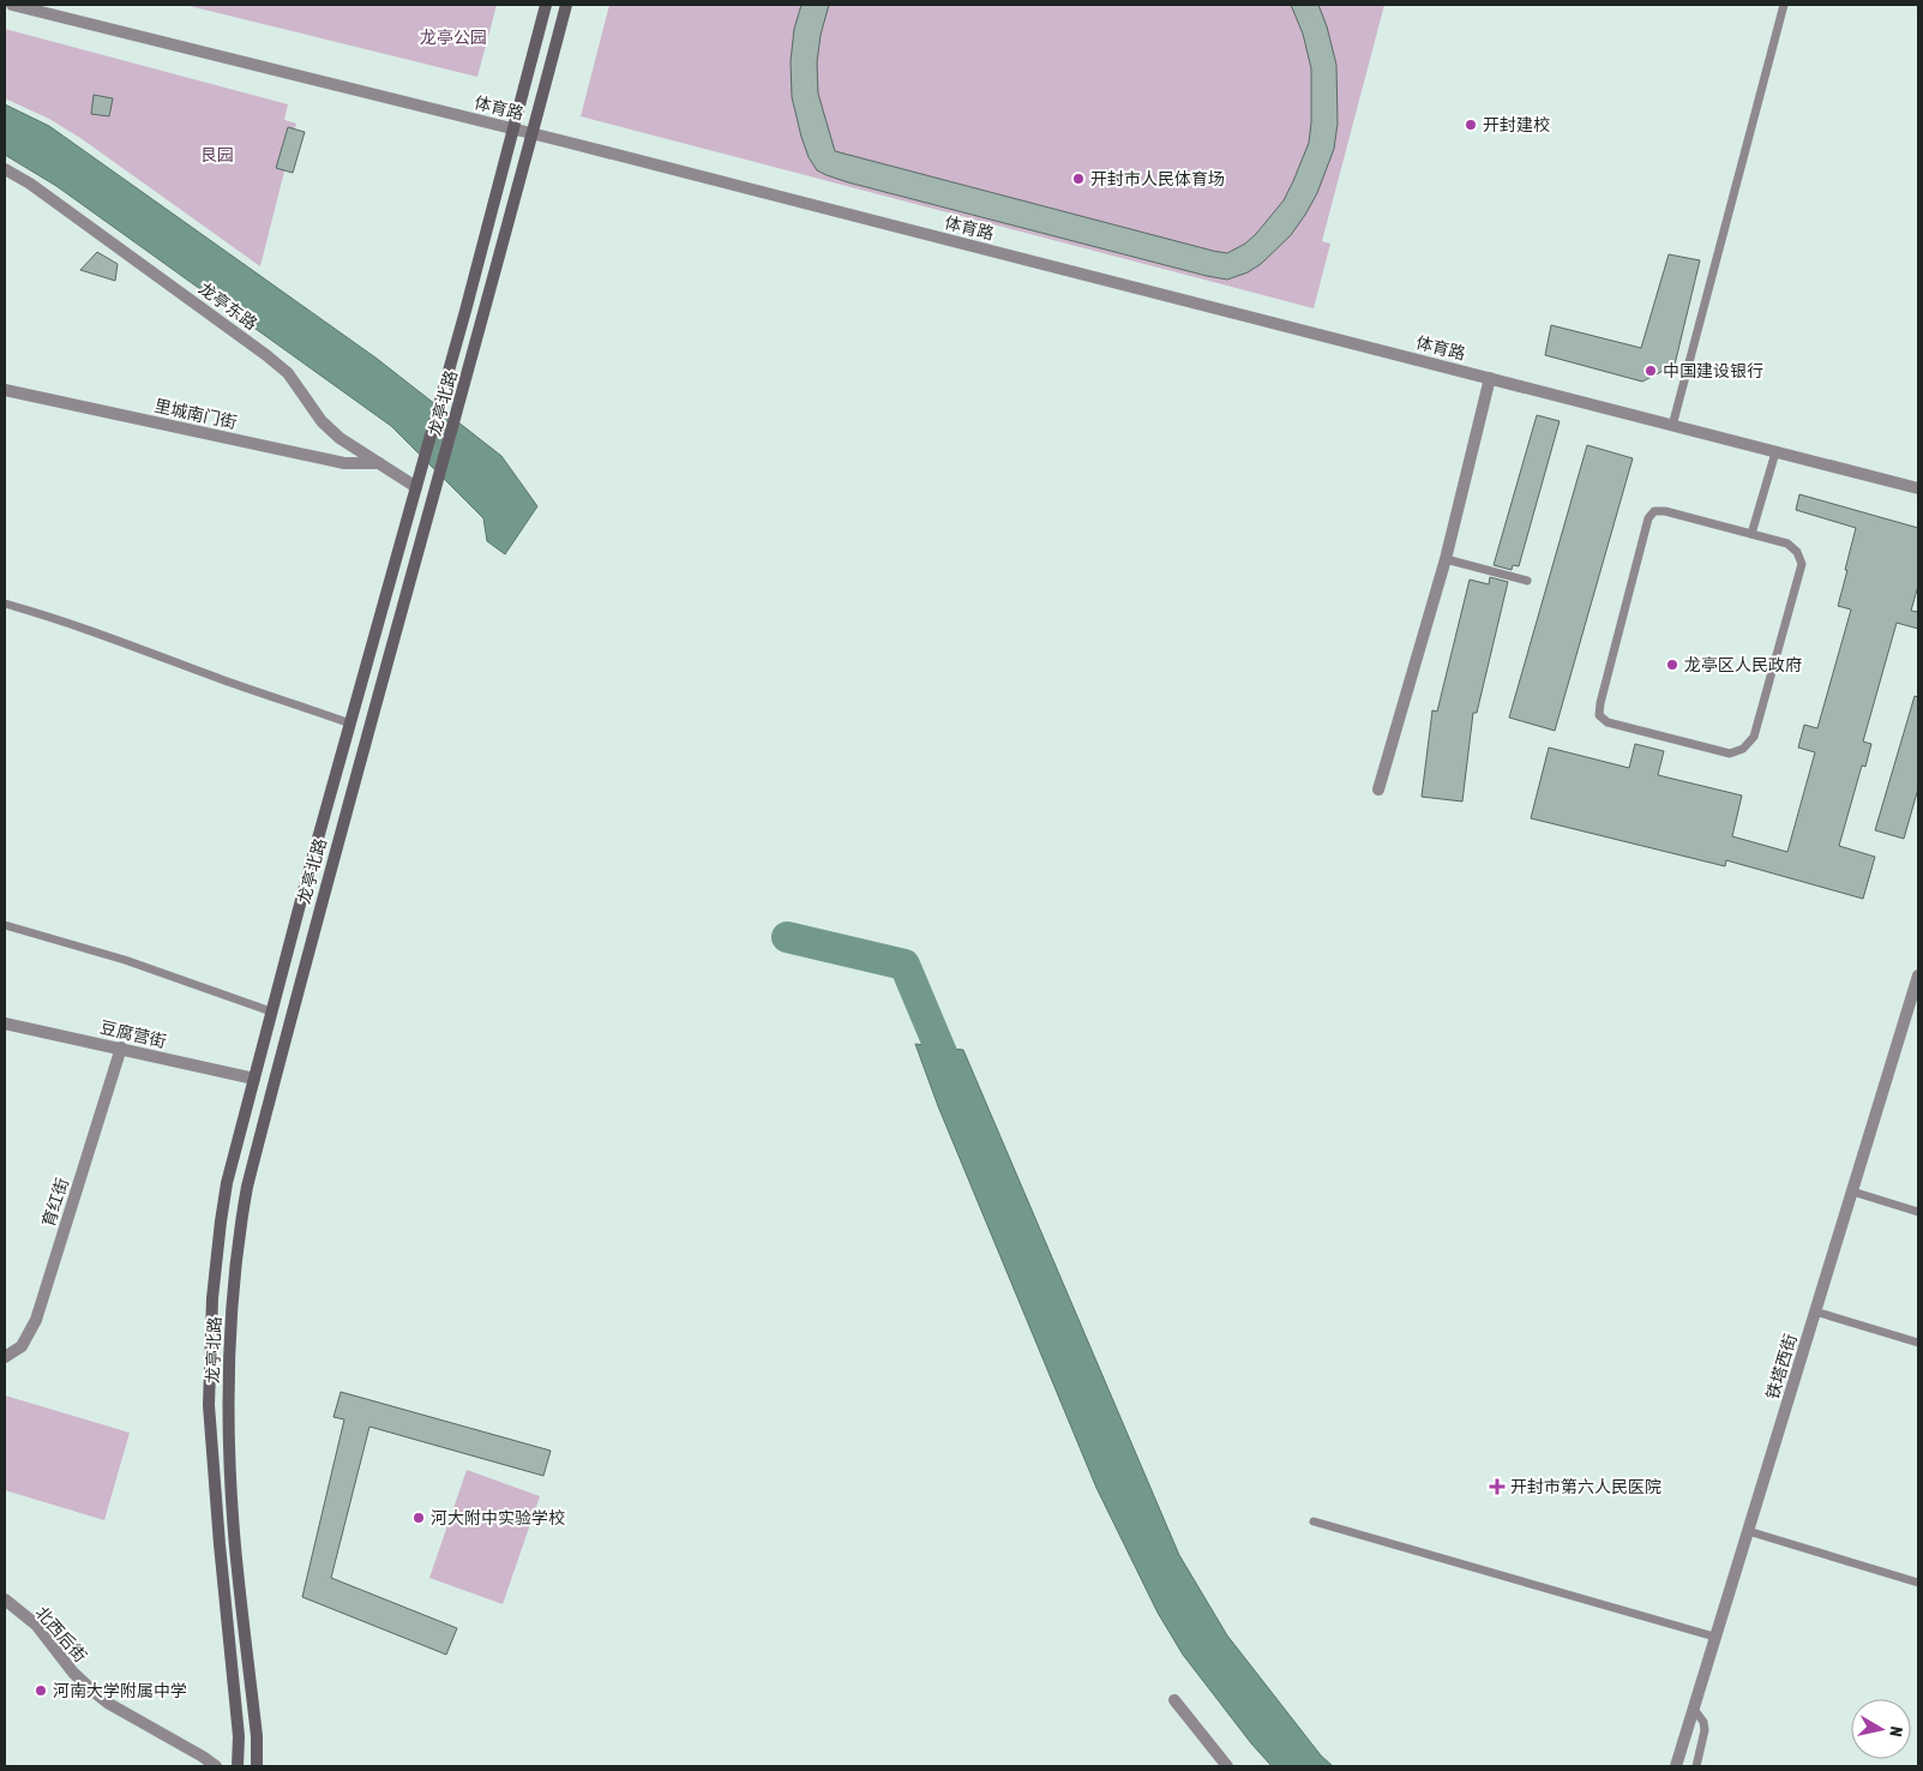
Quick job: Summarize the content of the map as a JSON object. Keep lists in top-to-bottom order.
{
  "streets": {
    "main road": ["龙亭北路"],
    "street": [
      "体育路",
      "龙亭东路",
      "里城南门街",
      "豆腐营街",
      "育红街",
      "铁塔西街",
      "北西后街"
    ]
  },
  "crossings": [
    ["体育路", "龙亭北路"],
    ["龙亭东路", "龙亭北路"],
    ["龙亭东路", "里城南门街"],
    ["龙亭北路", "豆腐营街"],
    ["豆腐营街", "育红街"]
  ],
  "parks": ["龙亭公园", "艮园"],
  "places": {
    "other": [
      "开封建校",
      "开封市人民体育场",
      "中国建设银行",
      "龙亭区人民政府",
      "河大附中实验学校",
      "河南大学附属中学"
    ],
    "health": ["开封市第六人民医院"]
  },
  "north": "right"
}
